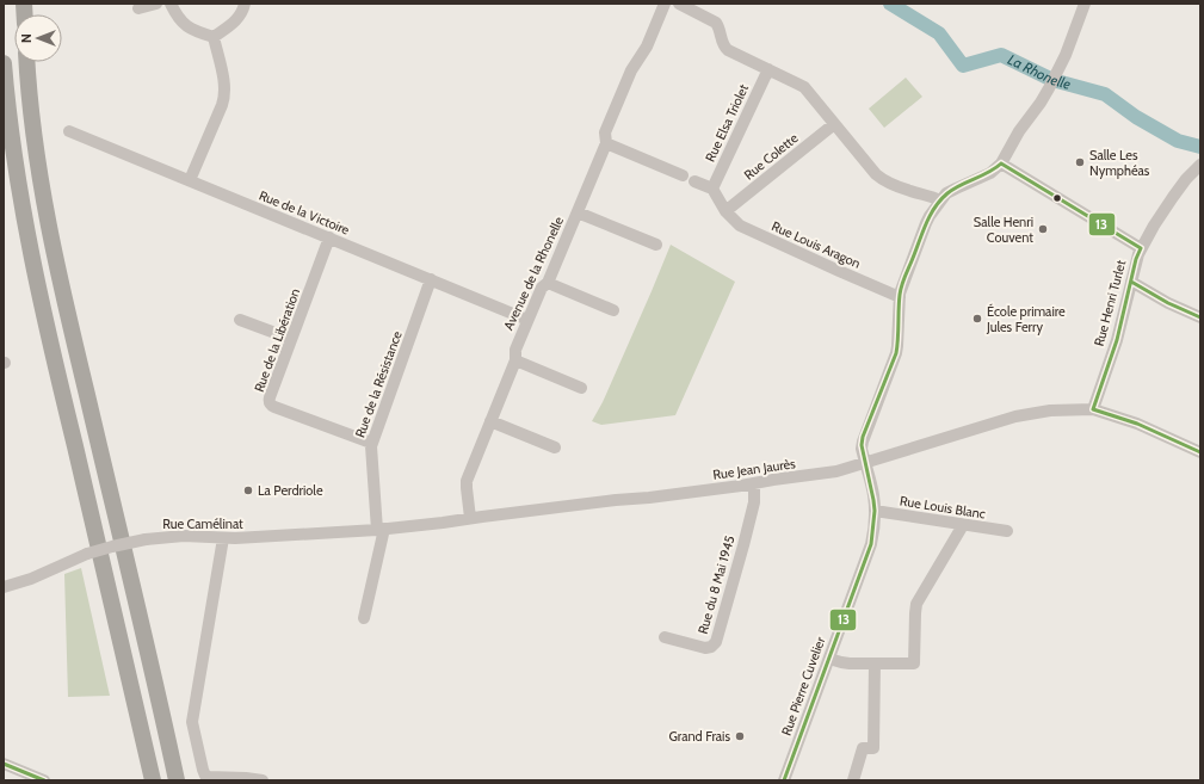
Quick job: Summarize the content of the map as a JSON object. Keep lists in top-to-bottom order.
{
  "streets": {
    "street": [
      "Rue Elsa Triolet",
      "Rue Colette",
      "Rue de la Victoire",
      "Rue Louis Aragon",
      "Avenue de la Rhonelle",
      "Rue Henri Turlet",
      "Rue de la Libération",
      "Rue de la Résistance",
      "Rue Jean Jaurès",
      "Rue Louis Blanc",
      "Rue Camélinat",
      "Rue du 8 Mai 1945",
      "Rue Pierre Cuvelier"
    ]
  },
  "crossings": [
    ["Rue Colette", "Rue Louis Aragon"],
    ["Rue de la Victoire", "Avenue de la Rhonelle"],
    ["Rue de la Victoire", "Rue de la Libération"],
    ["Rue de la Victoire", "Rue de la Résistance"],
    ["Rue Louis Aragon", "Rue Pierre Cuvelier"],
    ["Avenue de la Rhonelle", "Rue Jean Jaurès"],
    ["Rue Henri Turlet", "Rue Jean Jaurès"],
    ["Rue de la Libération", "Rue de la Résistance"],
    ["Rue de la Résistance", "Rue Camélinat"],
    ["Rue Jean Jaurès", "Rue Camélinat"],
    ["Rue Jean Jaurès", "Rue du 8 Mai 1945"],
    ["Rue Jean Jaurès", "Rue Pierre Cuvelier"],
    ["Rue Louis Blanc", "Rue Pierre Cuvelier"]
  ],
  "water": ["La Rhonelle"],
  "places": [
    "Salle Les Nymphéas",
    "Salle Henri Couvent",
    "École primaire Jules Ferry",
    "La Perdriole",
    "Grand Frais"
  ],
  "lines": ["transit line 13"],
  "north": "left"
}
